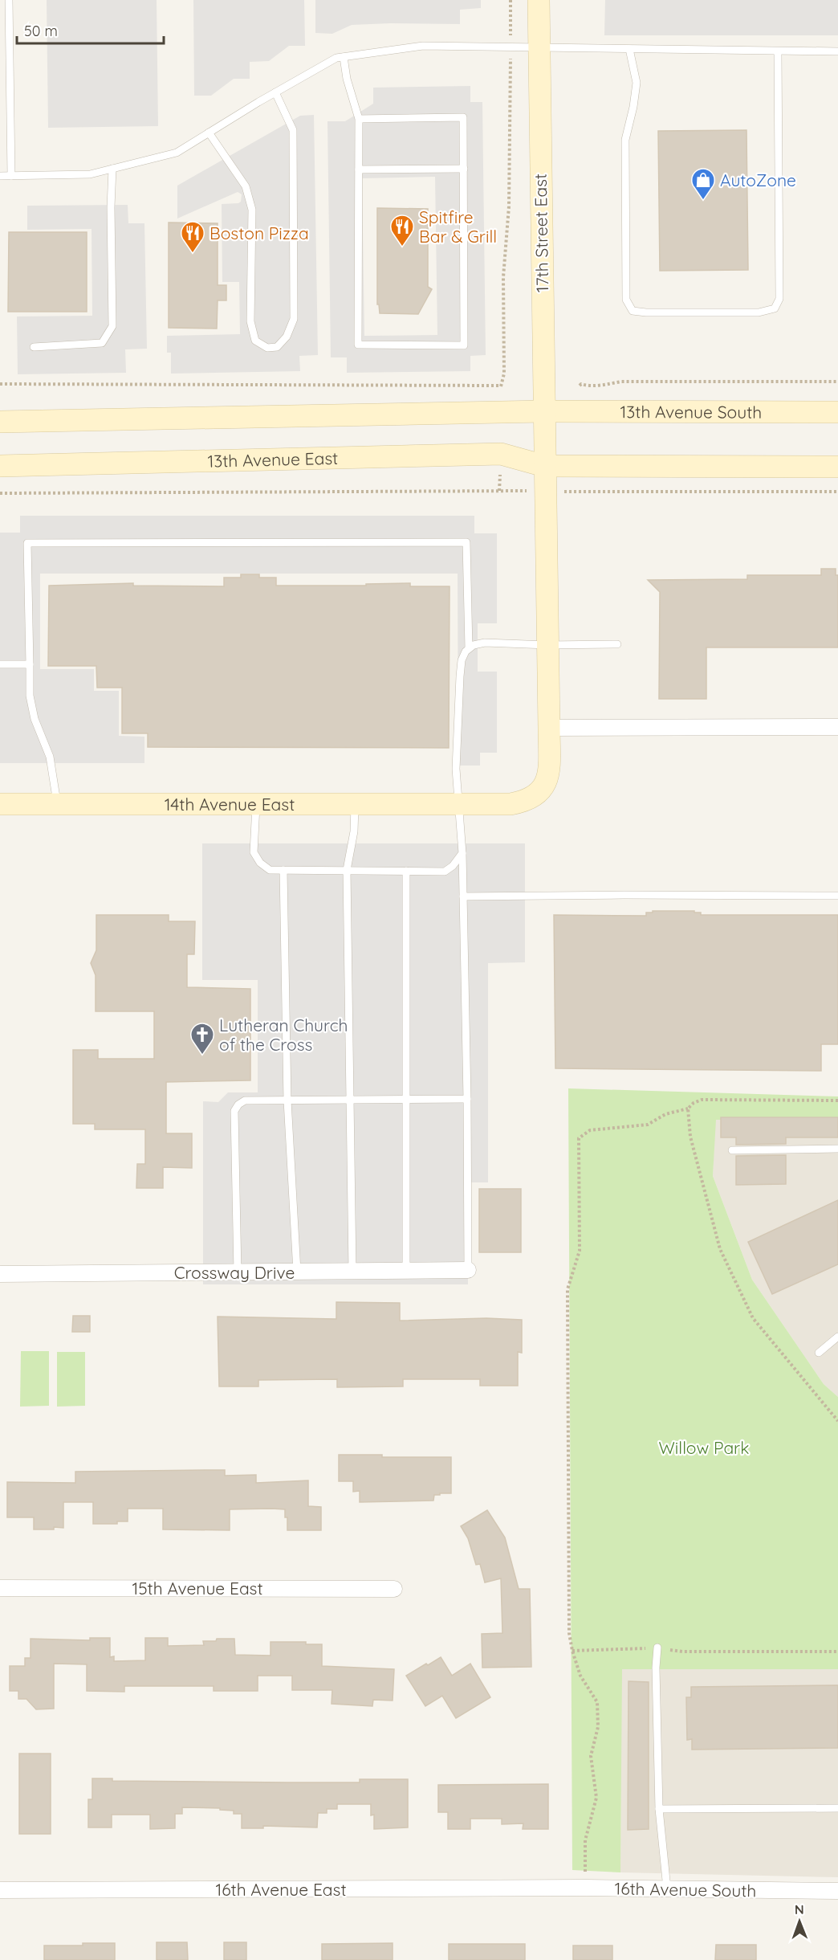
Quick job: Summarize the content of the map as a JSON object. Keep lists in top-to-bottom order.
{
  "streets": {
    "main road": [
      "17th Street East",
      "13th Avenue South",
      "13th Avenue East",
      "14th Avenue East"
    ],
    "street": [
      "Crossway Drive",
      "15th Avenue East",
      "16th Avenue East",
      "16th Avenue South"
    ]
  },
  "crossings": [
    ["17th Street East", "13th Avenue South"],
    ["17th Street East", "13th Avenue East"],
    ["17th Street East", "14th Avenue East"],
    ["16th Avenue East", "16th Avenue South"]
  ],
  "parks": ["Willow Park"],
  "places": {
    "shop": ["AutoZone"],
    "restaurant": ["Spitfire Bar & Grill", "Boston Pizza"],
    "church": ["Lutheran Church of the Cross"]
  },
  "scale_bar": "50 m",
  "north": "top"
}
